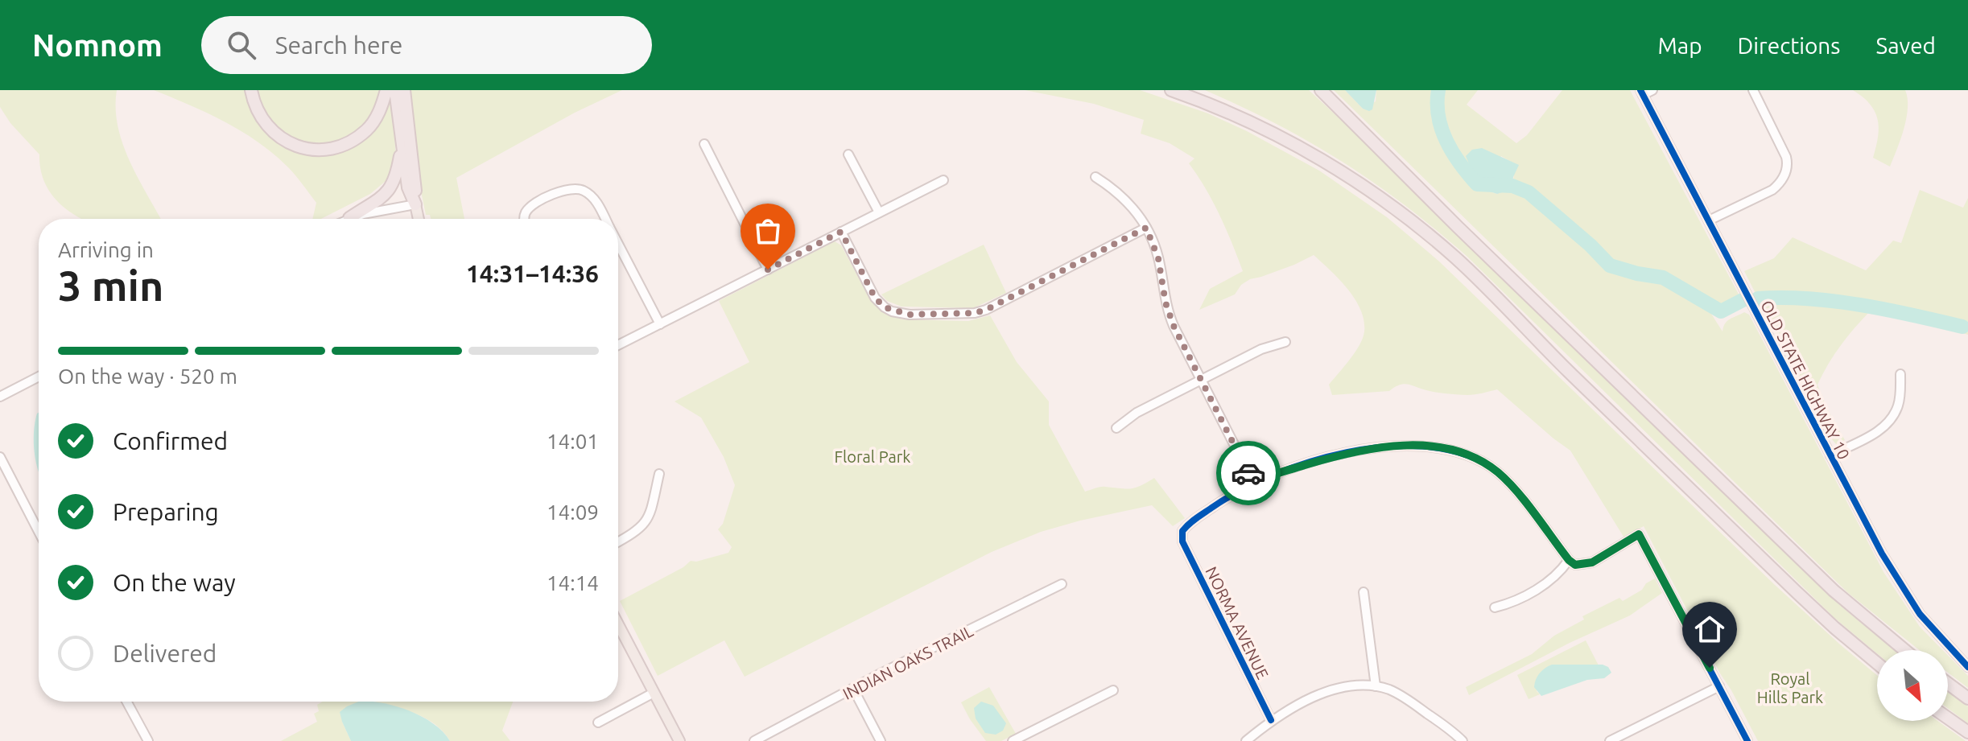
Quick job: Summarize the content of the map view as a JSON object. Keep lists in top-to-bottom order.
{
  "streets": {
    "street": ["OLD STATE HIGHWAY 10", "NORMA AVENUE", "INDIAN OAKS TRAIL"]
  },
  "parks": ["Floral Park", "Royal Hills Park"],
  "north": "bottom right",
  "page": {
    "header": "Nomnom",
    "search": "Search here",
    "nav": ["Map", "Directions", "Saved"],
    "heading": ["3 min", "Arriving in", "14:31–14:36"],
    "bar": "On the way · 520 m",
    "list": [
      ["Confirmed", "14:01"],
      ["Preparing", "14:09"],
      ["On the way", "14:14"],
      "Delivered"
    ]
  }
}
